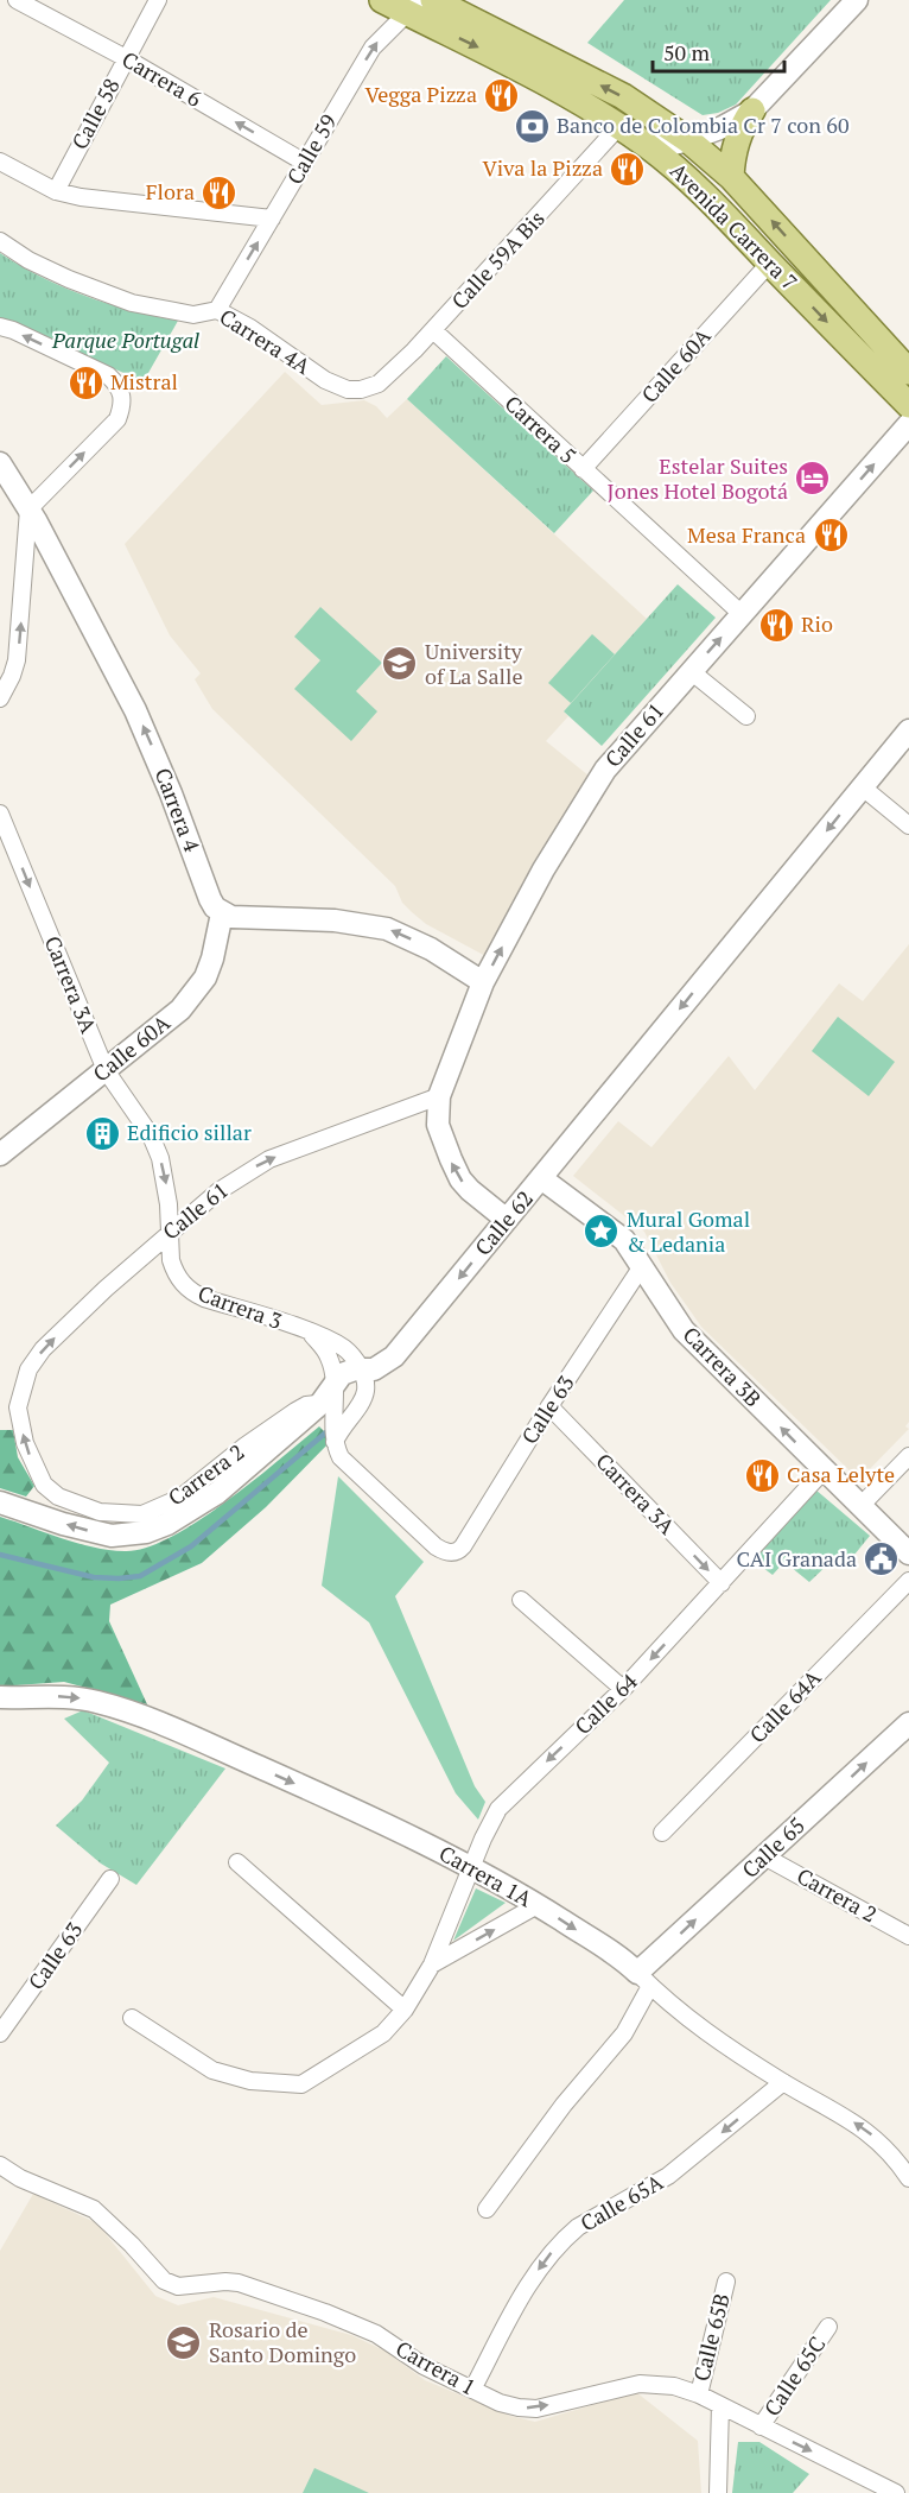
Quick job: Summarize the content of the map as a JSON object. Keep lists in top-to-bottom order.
{
  "streets": {
    "main road": ["Avenida Carrera 7"],
    "street": [
      "Carrera 6",
      "Calle 58",
      "Calle 59",
      "Calle 59A Bis",
      "Carrera 4A",
      "Calle 60A",
      "Carrera 5",
      "Calle 61",
      "Carrera 4",
      "Carrera 3A",
      "Calle 62",
      "Carrera 3",
      "Carrera 3B",
      "Calle 63",
      "Carrera 2",
      "Calle 64",
      "Calle 64A",
      "Calle 65",
      "Carrera 1A",
      "Calle 65A",
      "Calle 65B",
      "Carrera 1",
      "Calle 65C"
    ]
  },
  "crossings": [
    ["Carrera 6", "Calle 58"],
    ["Carrera 6", "Calle 59"],
    ["Calle 59", "Avenida Carrera 7"],
    ["Calle 59", "Carrera 4A"],
    ["Avenida Carrera 7", "Calle 59A Bis"],
    ["Avenida Carrera 7", "Calle 60A"],
    ["Calle 59A Bis", "Carrera 4A"],
    ["Calle 59A Bis", "Carrera 5"],
    ["Calle 60A", "Carrera 5"],
    ["Calle 60A", "Carrera 4"],
    ["Calle 60A", "Carrera 3A"],
    ["Carrera 5", "Calle 61"],
    ["Calle 61", "Carrera 3A"],
    ["Calle 61", "Calle 62"],
    ["Calle 61", "Carrera 3"],
    ["Calle 61", "Carrera 2"],
    ["Carrera 3A", "Carrera 3"],
    ["Carrera 3A", "Calle 63"],
    ["Carrera 3A", "Calle 64"],
    ["Calle 62", "Carrera 3"],
    ["Calle 62", "Carrera 3B"],
    ["Calle 62", "Carrera 2"],
    ["Carrera 3", "Calle 63"],
    ["Carrera 3B", "Calle 63"],
    ["Carrera 3B", "Calle 64"],
    ["Carrera 2", "Calle 65"],
    ["Calle 64", "Carrera 1A"],
    ["Calle 65", "Carrera 1A"],
    ["Carrera 1A", "Calle 65A"],
    ["Calle 65A", "Carrera 1"],
    ["Calle 65B", "Carrera 1"],
    ["Carrera 1", "Calle 65C"]
  ],
  "one_way": [
    "Calle 59",
    "Calle 61",
    "Carrera 4",
    "Carrera 3A",
    "Calle 62",
    "Carrera 3B",
    "Calle 65",
    "Calle 65A",
    "Carrera 1"
  ],
  "parks": ["Parque Portugal"],
  "places": {
    "restaurant": [
      "Vegga Pizza",
      "Viva la Pizza",
      "Flora",
      "Mistral",
      "Mesa Franca",
      "Rio",
      "Casa Lelyte"
    ],
    "bank": ["Banco de Colombia Cr 7 con 60"],
    "hotel": ["Estelar Suites Jones Hotel Bogotá"],
    "school or university": ["University of La Salle", "Rosario de Santo Domingo"],
    "building": ["Edificio sillar"],
    "place": ["Mural Gomal & Ledania"],
    "public building": ["CAI Granada"]
  },
  "scale_bar": "50 m"
}
